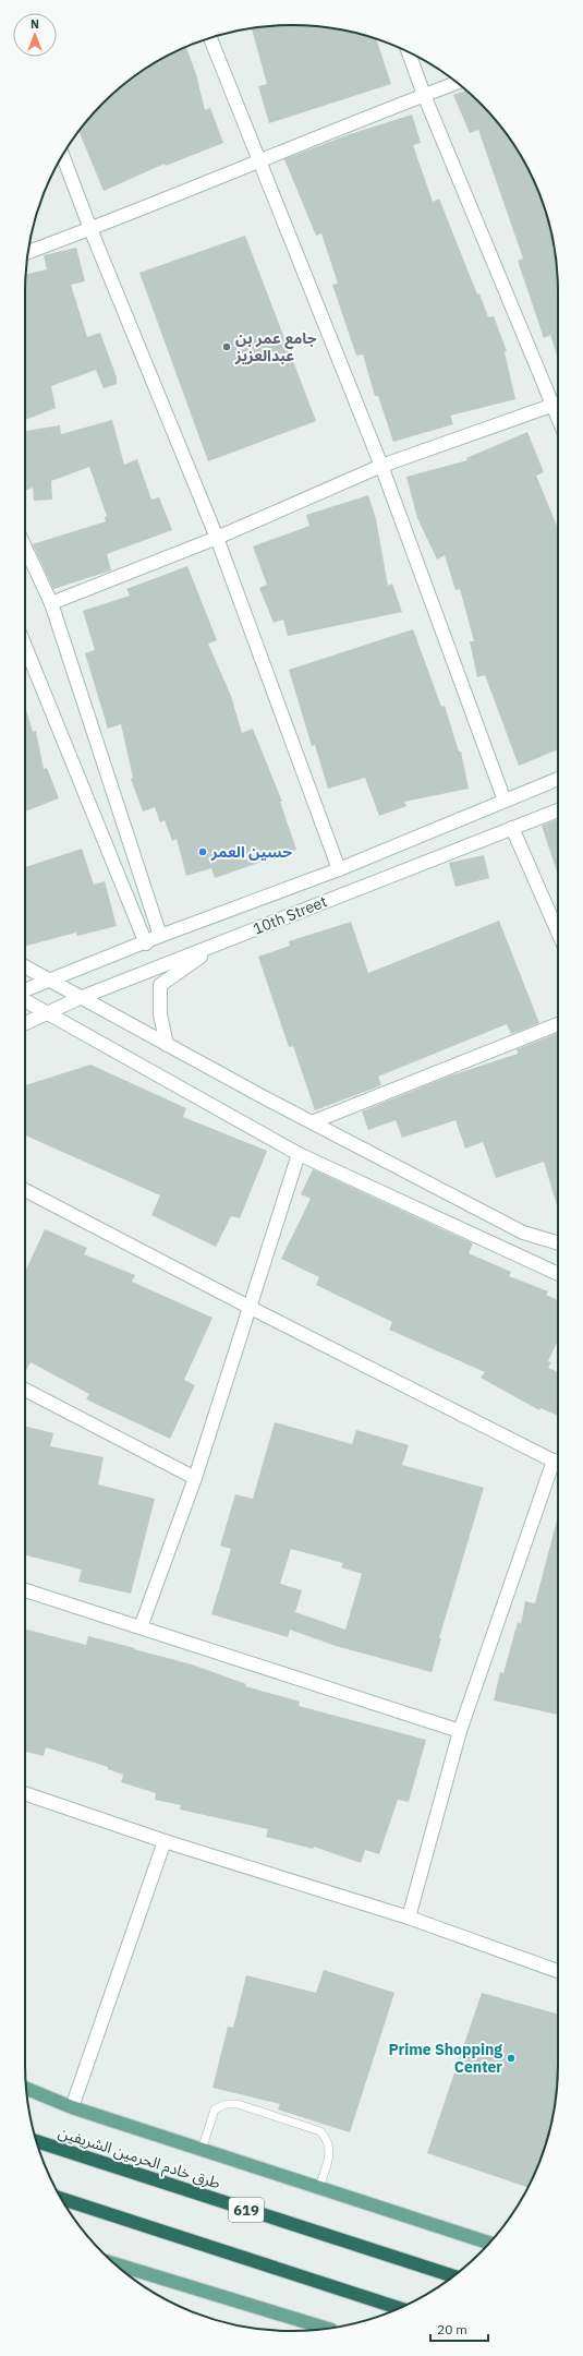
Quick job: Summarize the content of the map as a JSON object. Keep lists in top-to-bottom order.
{
  "streets": {
    "highway": ["طرق خادم الحرمين الشريفين", "619"],
    "street": ["10th Street"]
  },
  "places": ["جامع عمر بن عبدالعزيز", "حسين العمر", "Prime Shopping Center"],
  "scale_bar": "20 m",
  "north": "top"
}
